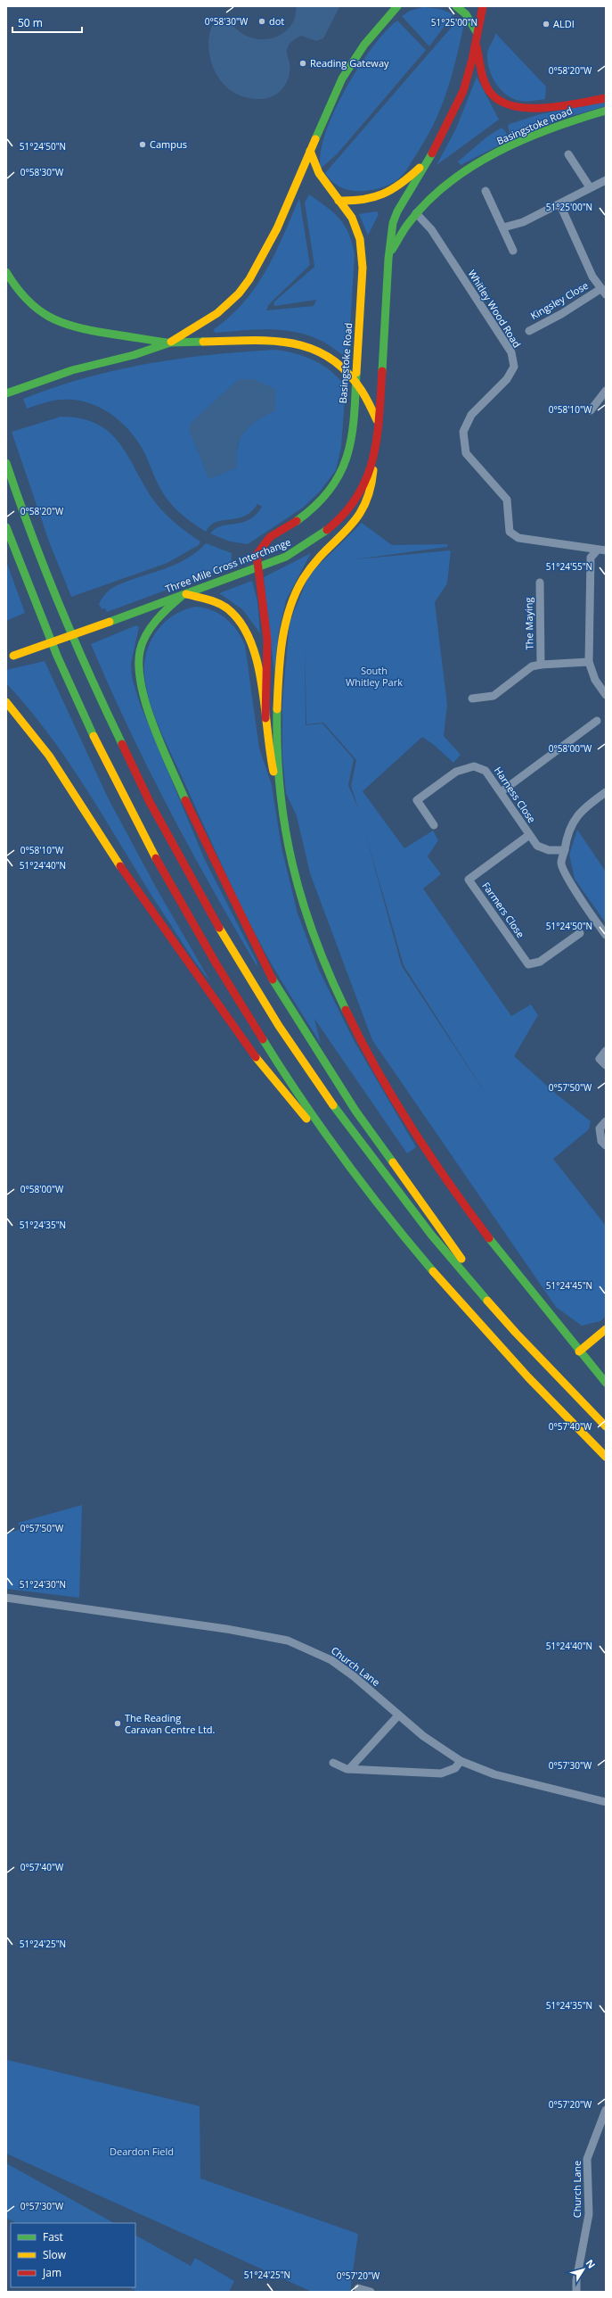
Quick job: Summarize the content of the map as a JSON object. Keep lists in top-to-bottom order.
{
  "streets": {
    "main road": ["Basingstoke Road", "Three Mile Cross Interchange"],
    "street": [
      "Kingsley Close",
      "Whitley Wood Road",
      "The Maying",
      "Harness Close",
      "Farmers Close",
      "Church Lane"
    ]
  },
  "crossings": [
    ["Basingstoke Road", "Whitley Wood Road"],
    ["Basingstoke Road", "Three Mile Cross Interchange"],
    ["Harness Close", "Farmers Close"]
  ],
  "parks": ["South Whitley Park", "Deardon Field"],
  "places": [
    "dot",
    "ALDI",
    "Reading Gateway",
    "Campus",
    "The Reading Caravan Centre Ltd."
  ],
  "legend": ["Fast", "Slow", "Jam"],
  "scale_bar": "50 m",
  "north": "top right",
  "coordinates": [
    "0°58'30\"W",
    "51°25'00\"N",
    "0°58'20\"W",
    "51°24'50\"N",
    "0°58'10\"W",
    "51°24'55\"N",
    "0°58'00\"W",
    "51°24'40\"N",
    "0°57'50\"W",
    "51°24'35\"N",
    "51°24'45\"N",
    "0°57'40\"W",
    "51°24'30\"N",
    "0°57'30\"W",
    "51°24'25\"N",
    "0°57'20\"W"
  ]
}
